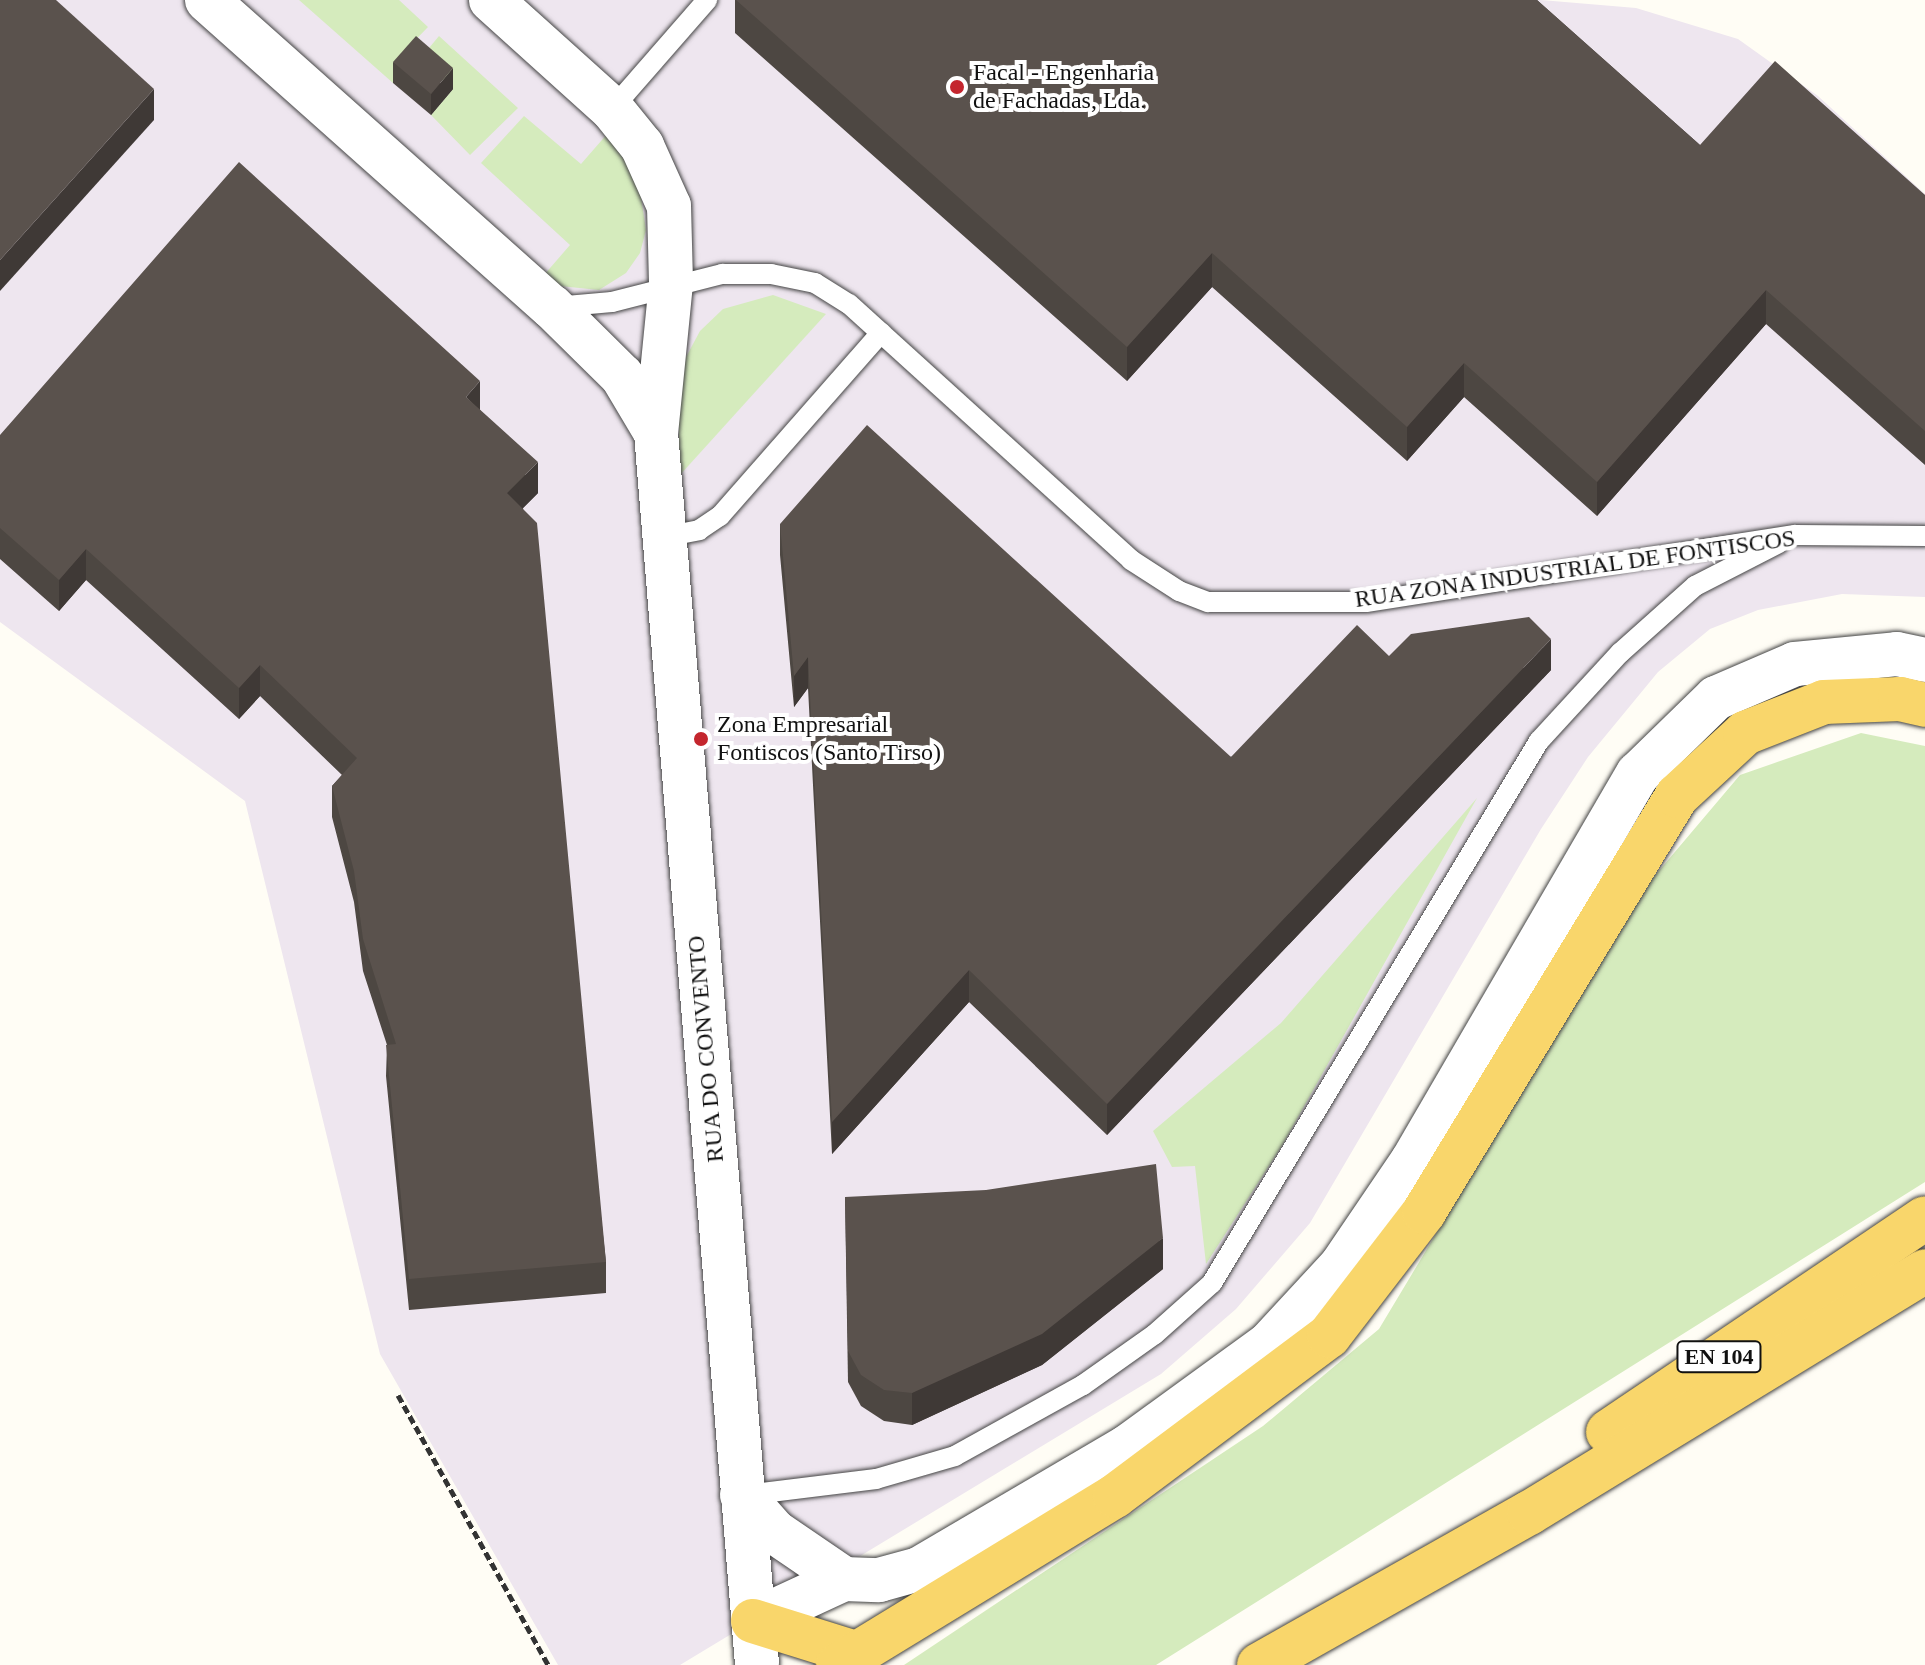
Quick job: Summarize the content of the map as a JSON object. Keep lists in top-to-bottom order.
{
  "streets": {
    "main road": ["EN 104"],
    "street": ["RUA DO CONVENTO"],
    "lane": ["RUA ZONA INDUSTRIAL DE FONTISCOS"]
  },
  "places": ["Facal - Engenharia de Fachadas, Lda.", "Zona Empresarial Fontiscos (Santo Tirso)"]
}
